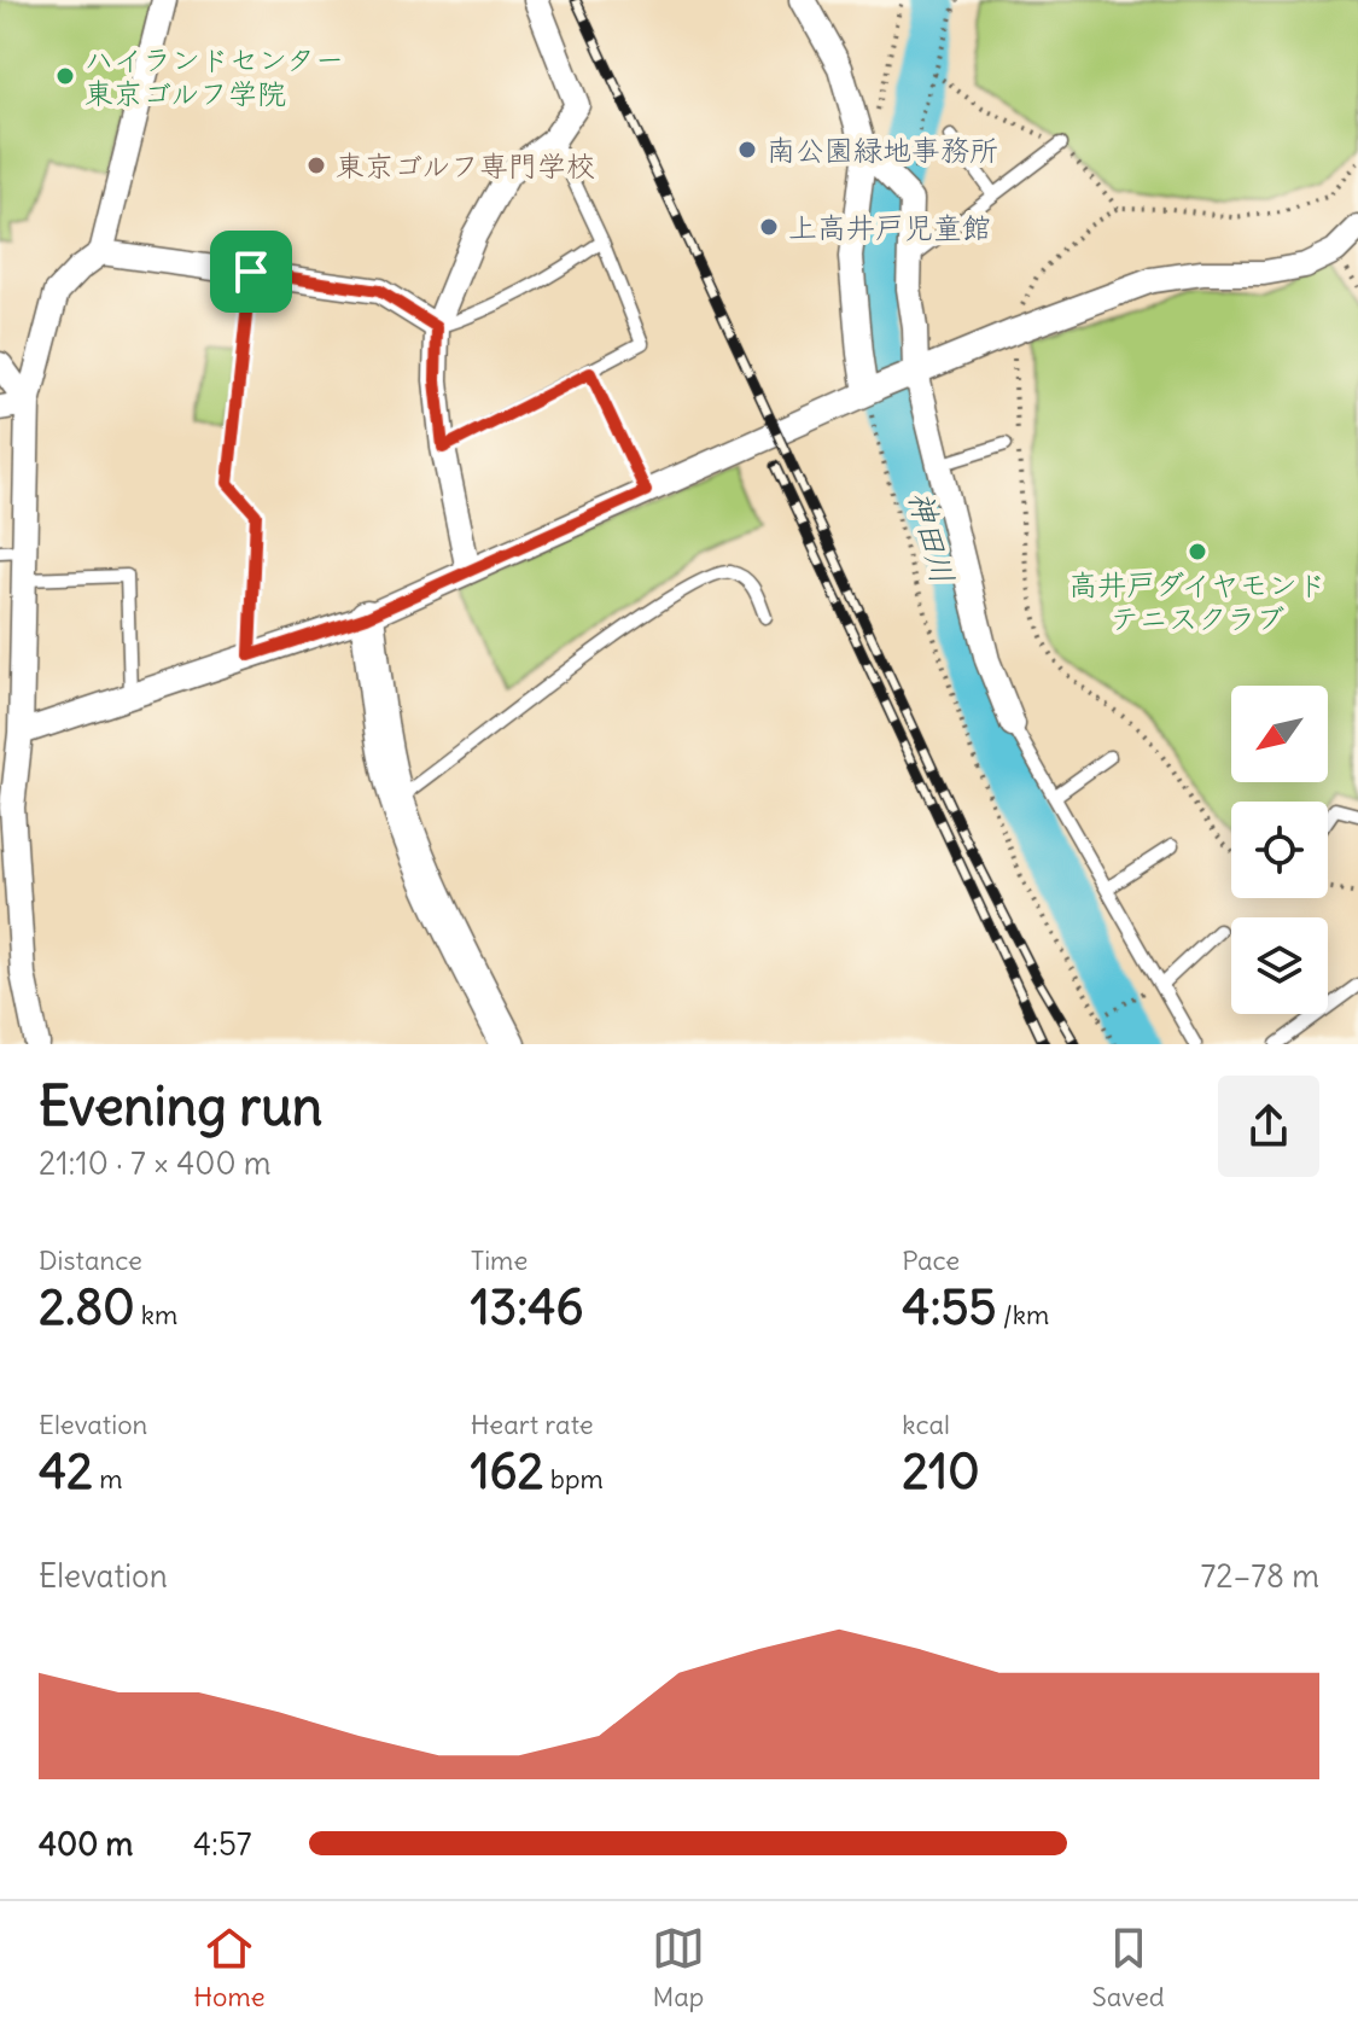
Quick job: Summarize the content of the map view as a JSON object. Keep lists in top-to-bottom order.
{
  "water": ["神田川"],
  "places": [
    "ハイランドセンター 東京ゴルフ学院",
    "南公園緑地事務所",
    "東京ゴルフ専門学校",
    "上高井戸児童館",
    "高井戸ダイヤモンド テニスクラブ"
  ],
  "north": "bottom left",
  "page": {
    "heading": ["Evening run", "21:10 · 7 × 400 m"],
    "stats": [
      ["Distance", "2.80 km"],
      ["Time", "13:46"],
      ["Pace", "4:55 /km"],
      ["Elevation", "42 m"],
      ["Heart rate", "162 bpm"],
      ["kcal", "210"]
    ],
    "chart": ["Elevation", "72–78 m"],
    "list": [
      {
        "name": "400 m",
        "note": "4:57"
      }
    ],
    "tabs": ["Home", "Map", "Saved"]
  }
}
